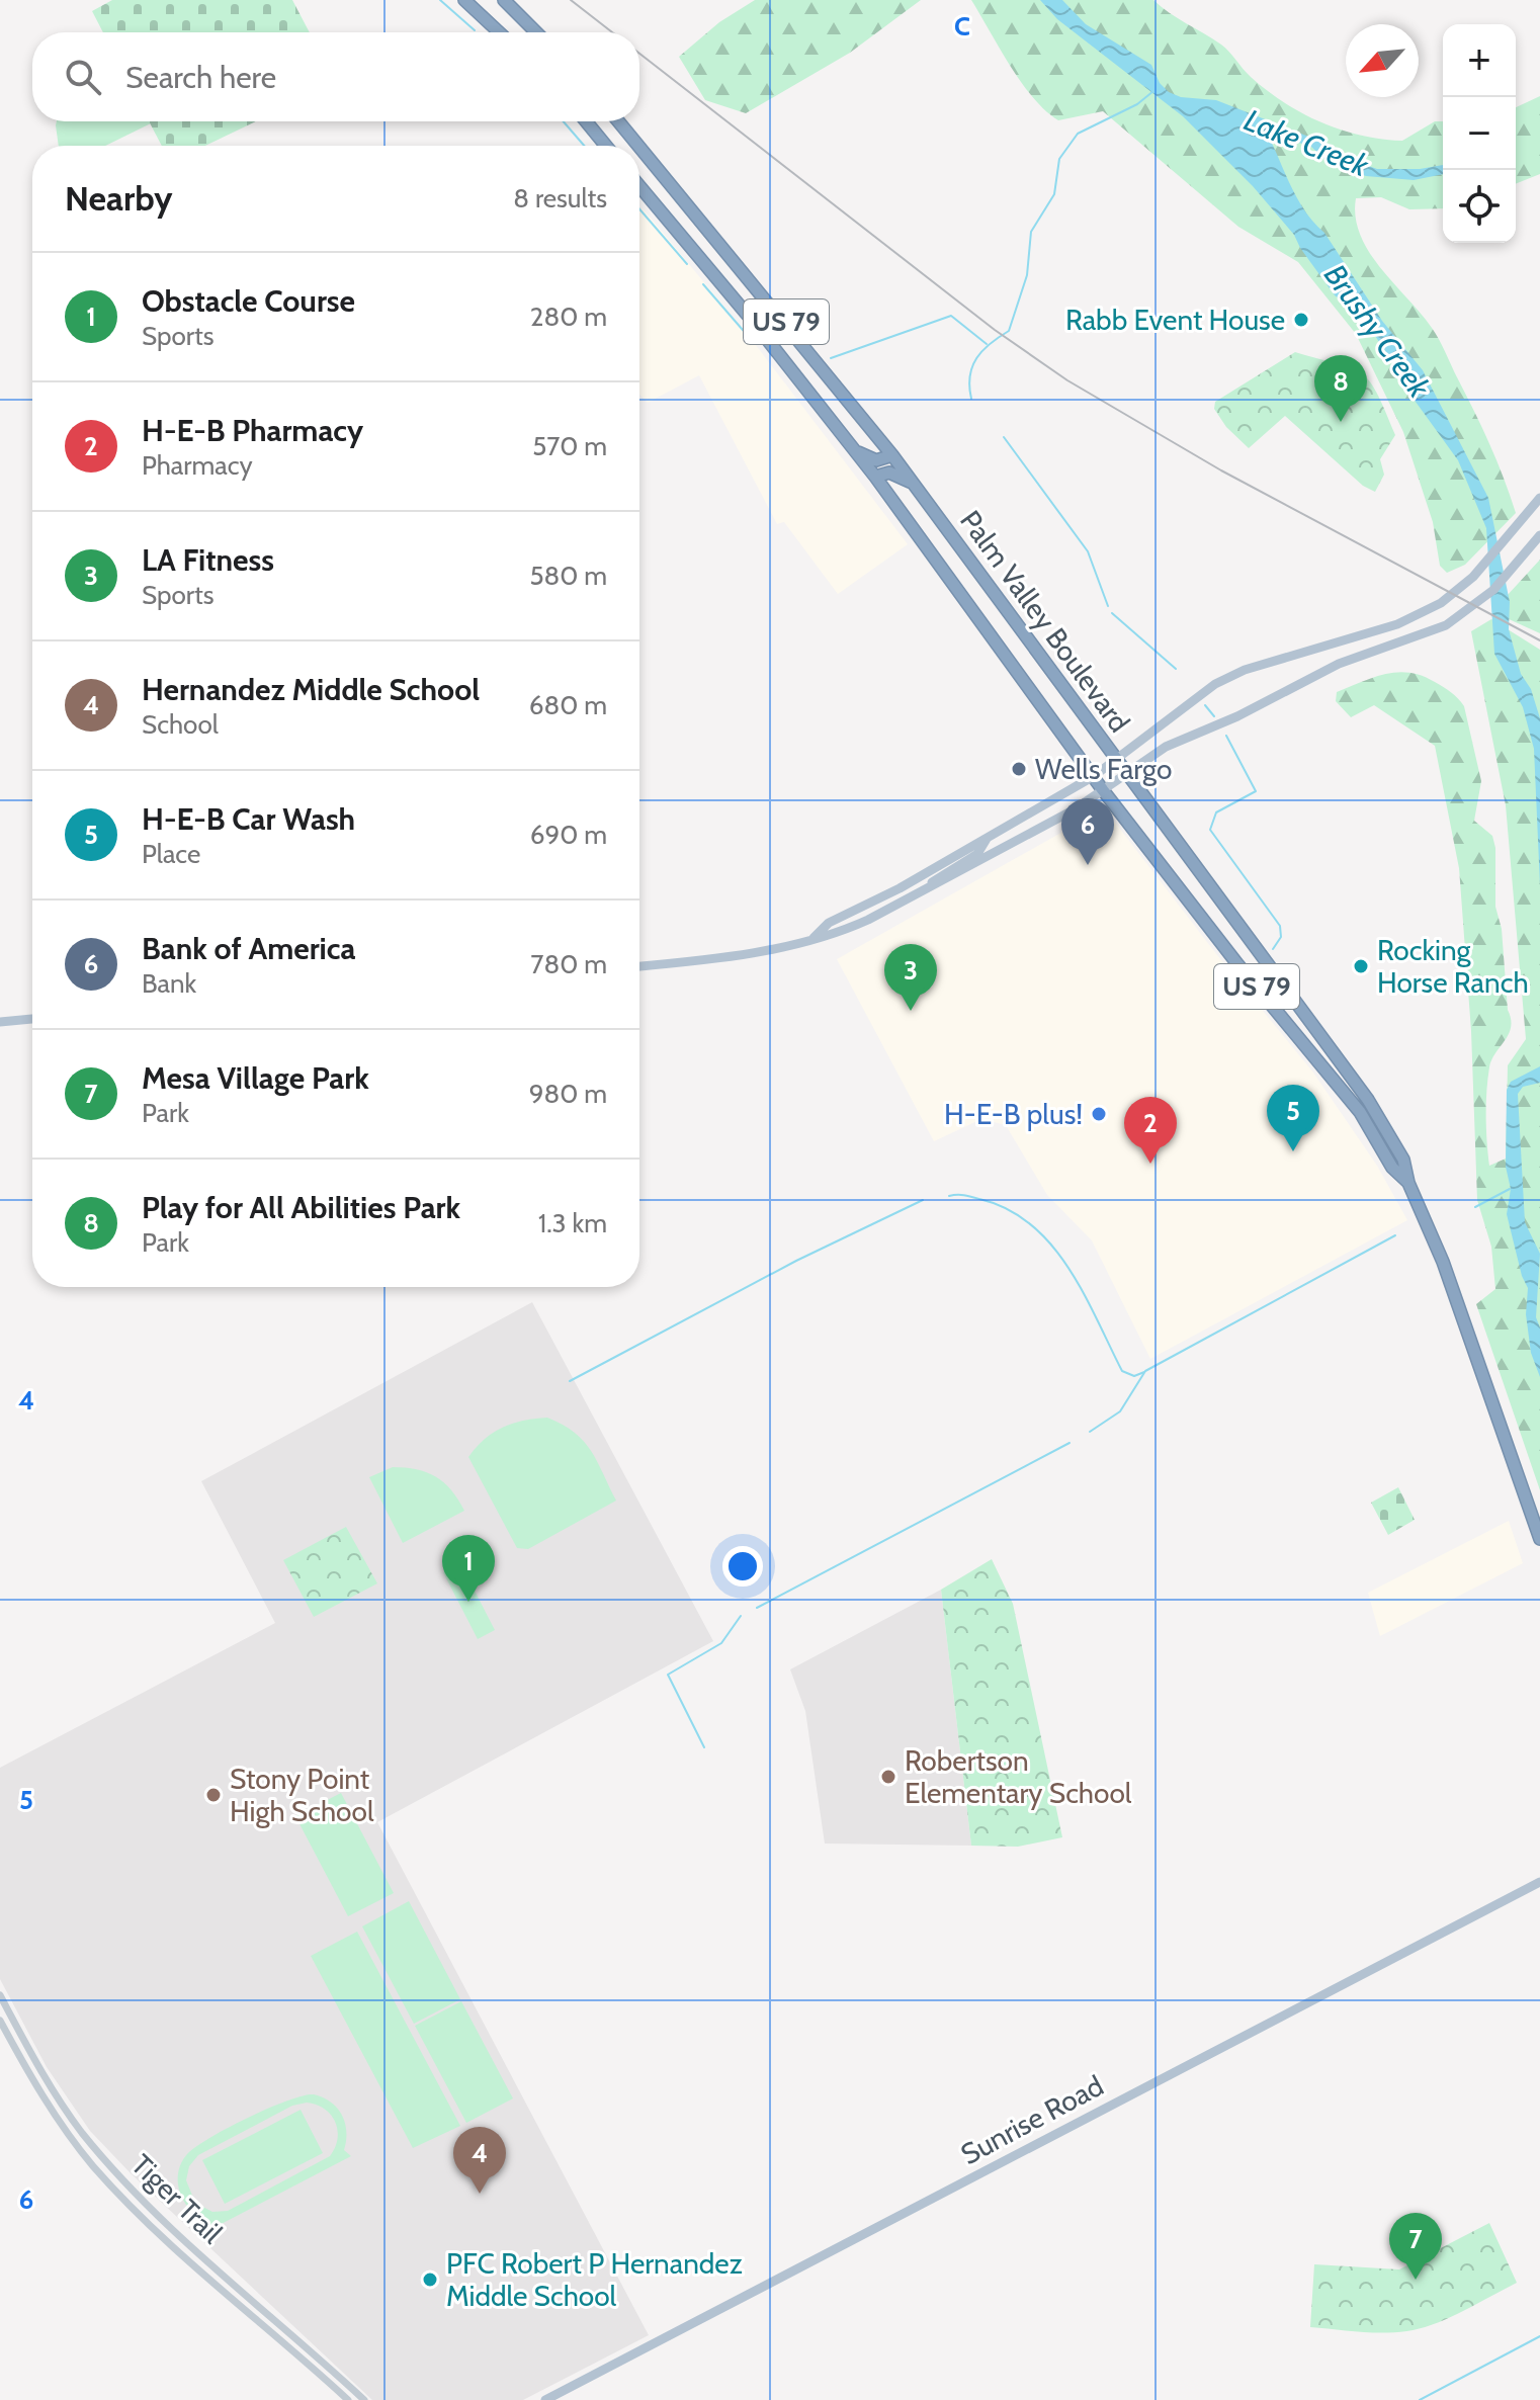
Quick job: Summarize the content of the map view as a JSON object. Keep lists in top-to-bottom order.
{
  "streets": {
    "highway": ["US 79", "Palm Valley Boulevard"],
    "main road": ["Sunrise Road"],
    "street": ["Tiger Trail"]
  },
  "water": ["Lake Creek", "Brushy Creek"],
  "places": [
    "Rabb Event House",
    "Wells Fargo",
    "Rocking Horse Ranch",
    "H-E-B plus!",
    "Robertson Elementary School",
    "Stony Point High School",
    "PFC Robert P Hernandez Middle School"
  ],
  "north": "bottom left",
  "page": {
    "map_buttons": ["+", "−"],
    "search": "Search here",
    "heading": ["Nearby", "8 results"],
    "list": [
      {
        "mark": "1",
        "name": "Obstacle Course",
        "note": "Sports",
        "value": "280 m"
      },
      {
        "mark": "2",
        "name": "H-E-B Pharmacy",
        "note": "Pharmacy",
        "value": "570 m"
      },
      {
        "mark": "3",
        "name": "LA Fitness",
        "note": "Sports",
        "value": "580 m"
      },
      {
        "mark": "4",
        "name": "Hernandez Middle School",
        "note": "School",
        "value": "680 m"
      },
      {
        "mark": "5",
        "name": "H-E-B Car Wash",
        "note": "Place",
        "value": "690 m"
      },
      {
        "mark": "6",
        "name": "Bank of America",
        "note": "Bank",
        "value": "780 m"
      },
      {
        "mark": "7",
        "name": "Mesa Village Park",
        "note": "Park",
        "value": "980 m"
      },
      {
        "mark": "8",
        "name": "Play for All Abilities Park",
        "note": "Park",
        "value": "1.3 km"
      }
    ],
    "pins": [
      "8",
      "6",
      "3",
      "5",
      "2",
      "1",
      "4",
      "7"
    ]
  },
  "grid": {
    "columns": ["C"],
    "rows": ["4", "5", "6"]
  }
}
